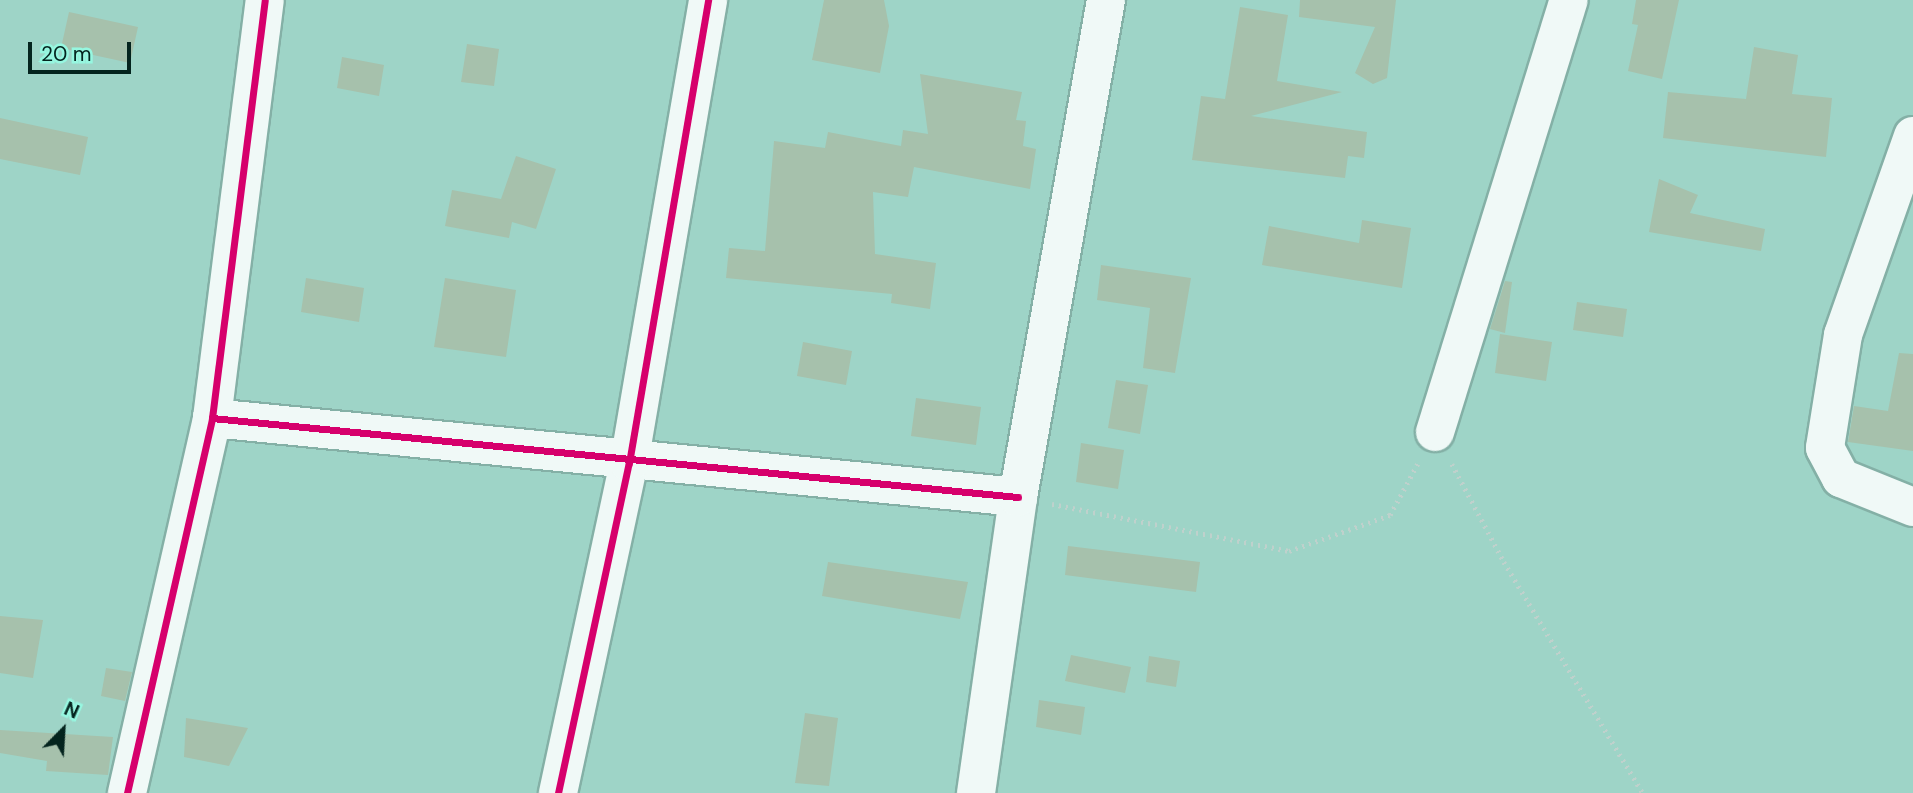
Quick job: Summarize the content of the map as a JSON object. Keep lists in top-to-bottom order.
{
  "scale_bar": "20 m",
  "north": "top right"
}
